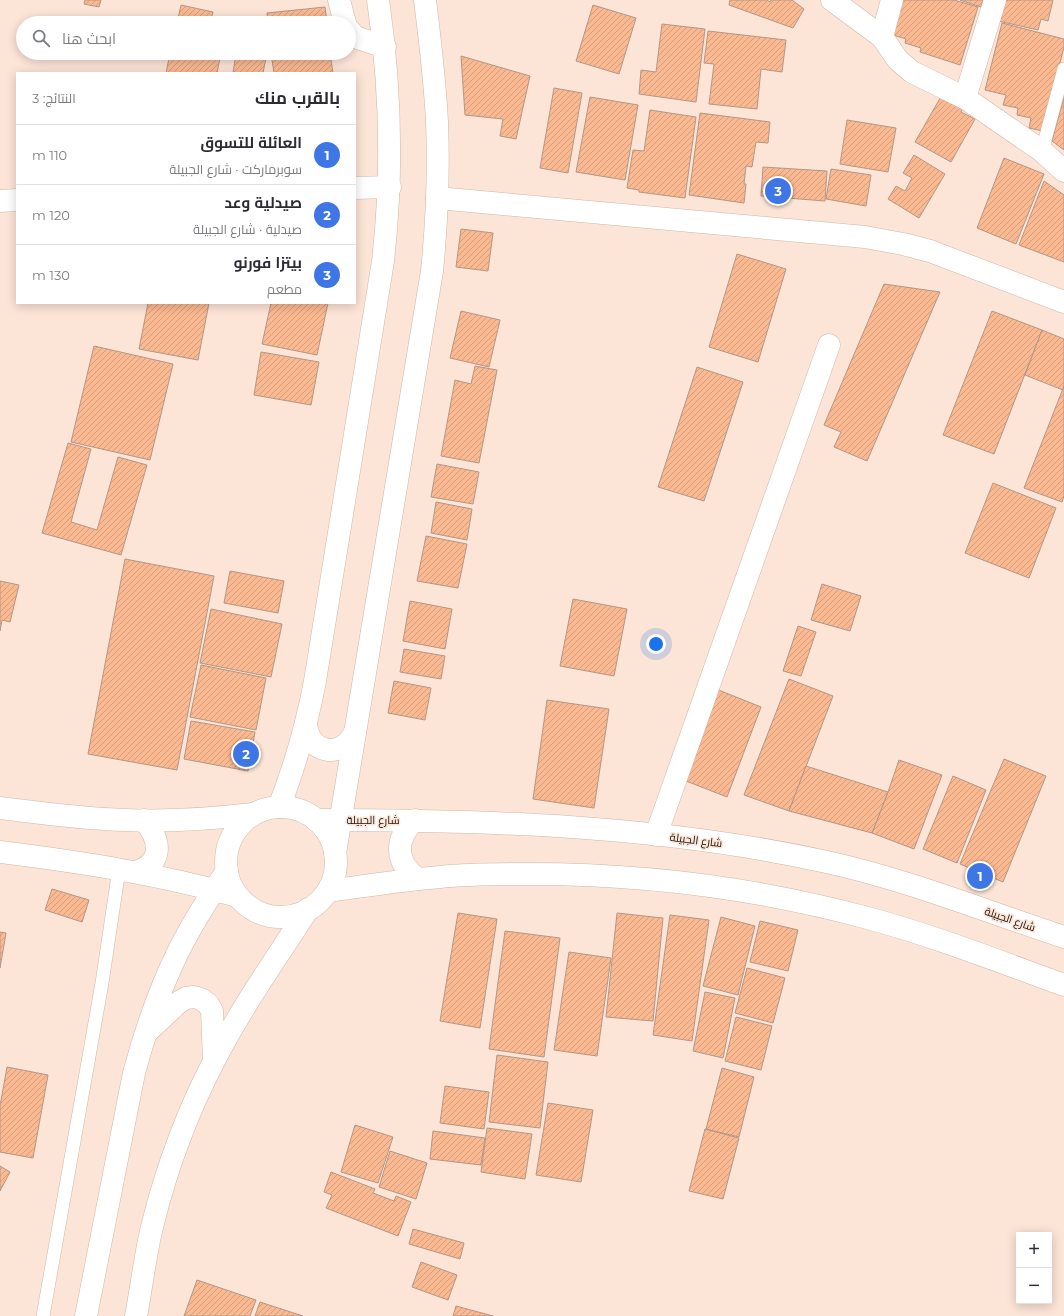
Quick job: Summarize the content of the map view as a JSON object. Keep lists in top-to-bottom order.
{
  "streets": {
    "street": ["شارع الجبيلة"]
  },
  "page": {
    "search": "ابحث هنا",
    "heading": ["بالقرب منك", "النتائج: 3"],
    "list": [
      {
        "mark": "1",
        "name": "العائلة للتسوق",
        "note": "سوبرماركت · شارع الجبيلة",
        "value": "110 m"
      },
      {
        "mark": "2",
        "name": "صيدلية وعد",
        "note": "صيدلية · شارع الجبيلة",
        "value": "120 m"
      },
      {
        "mark": "3",
        "name": "بيتزا فورنو",
        "note": "مطعم",
        "value": "130 m"
      }
    ],
    "pins": ["3", "2", "1"],
    "map_buttons": ["+", "−"]
  }
}
